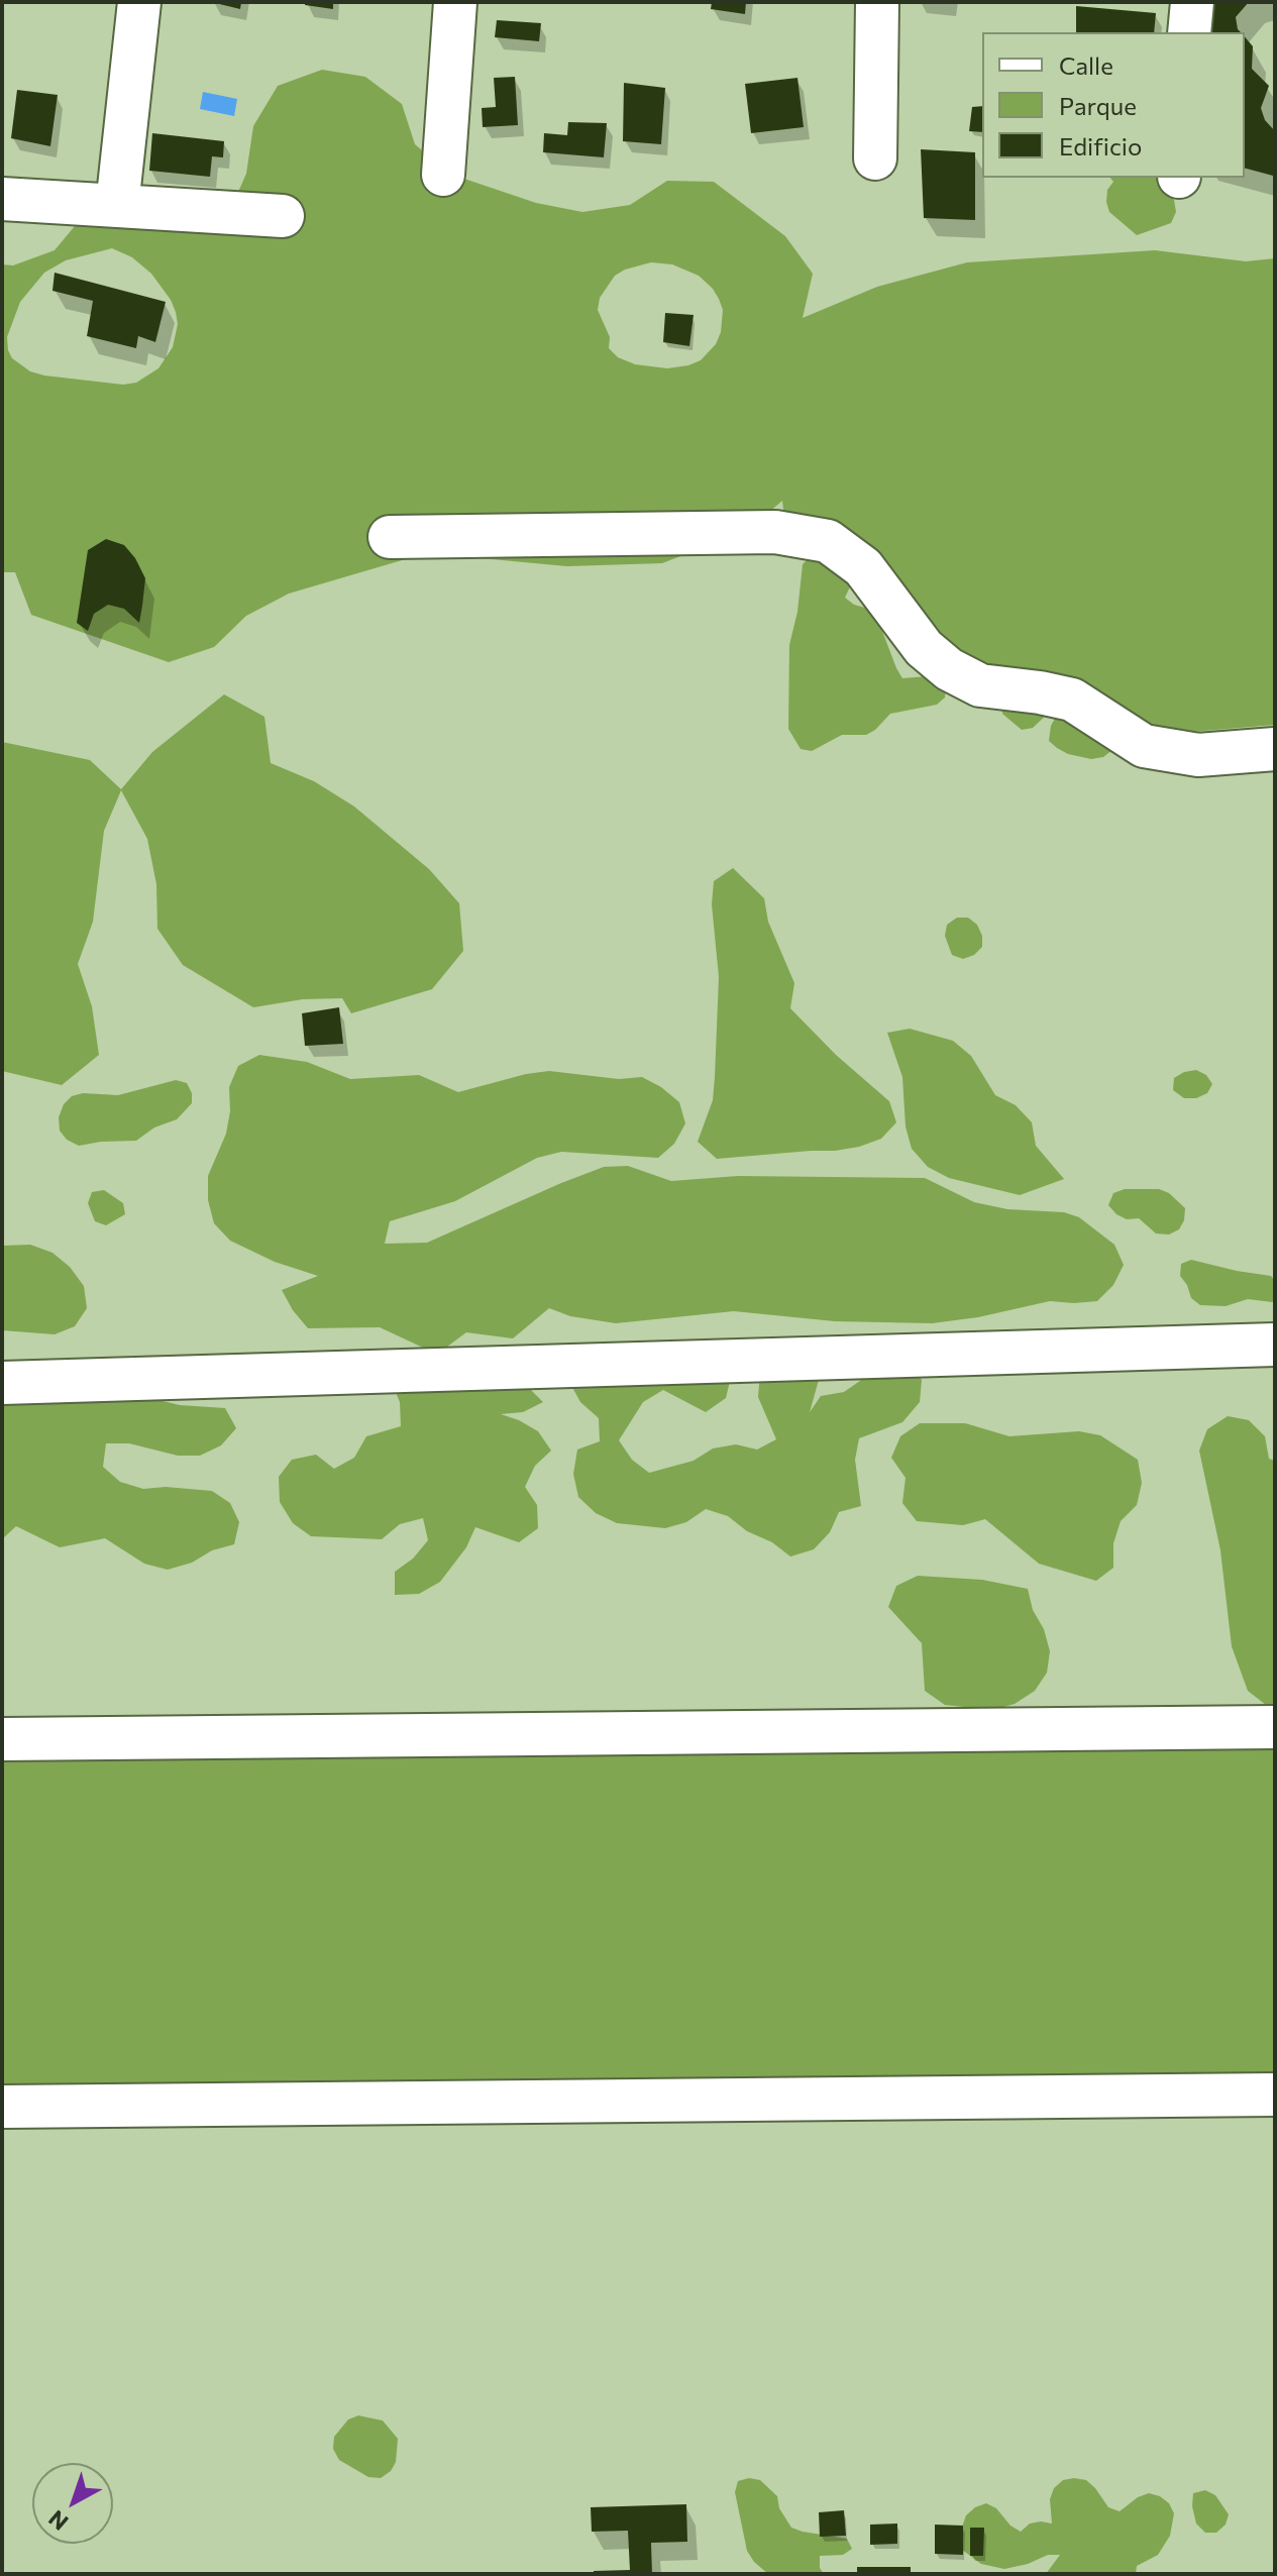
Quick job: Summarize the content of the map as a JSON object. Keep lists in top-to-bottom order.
{
  "legend": ["Calle", "Parque", "Edificio"],
  "north": "bottom left"
}
